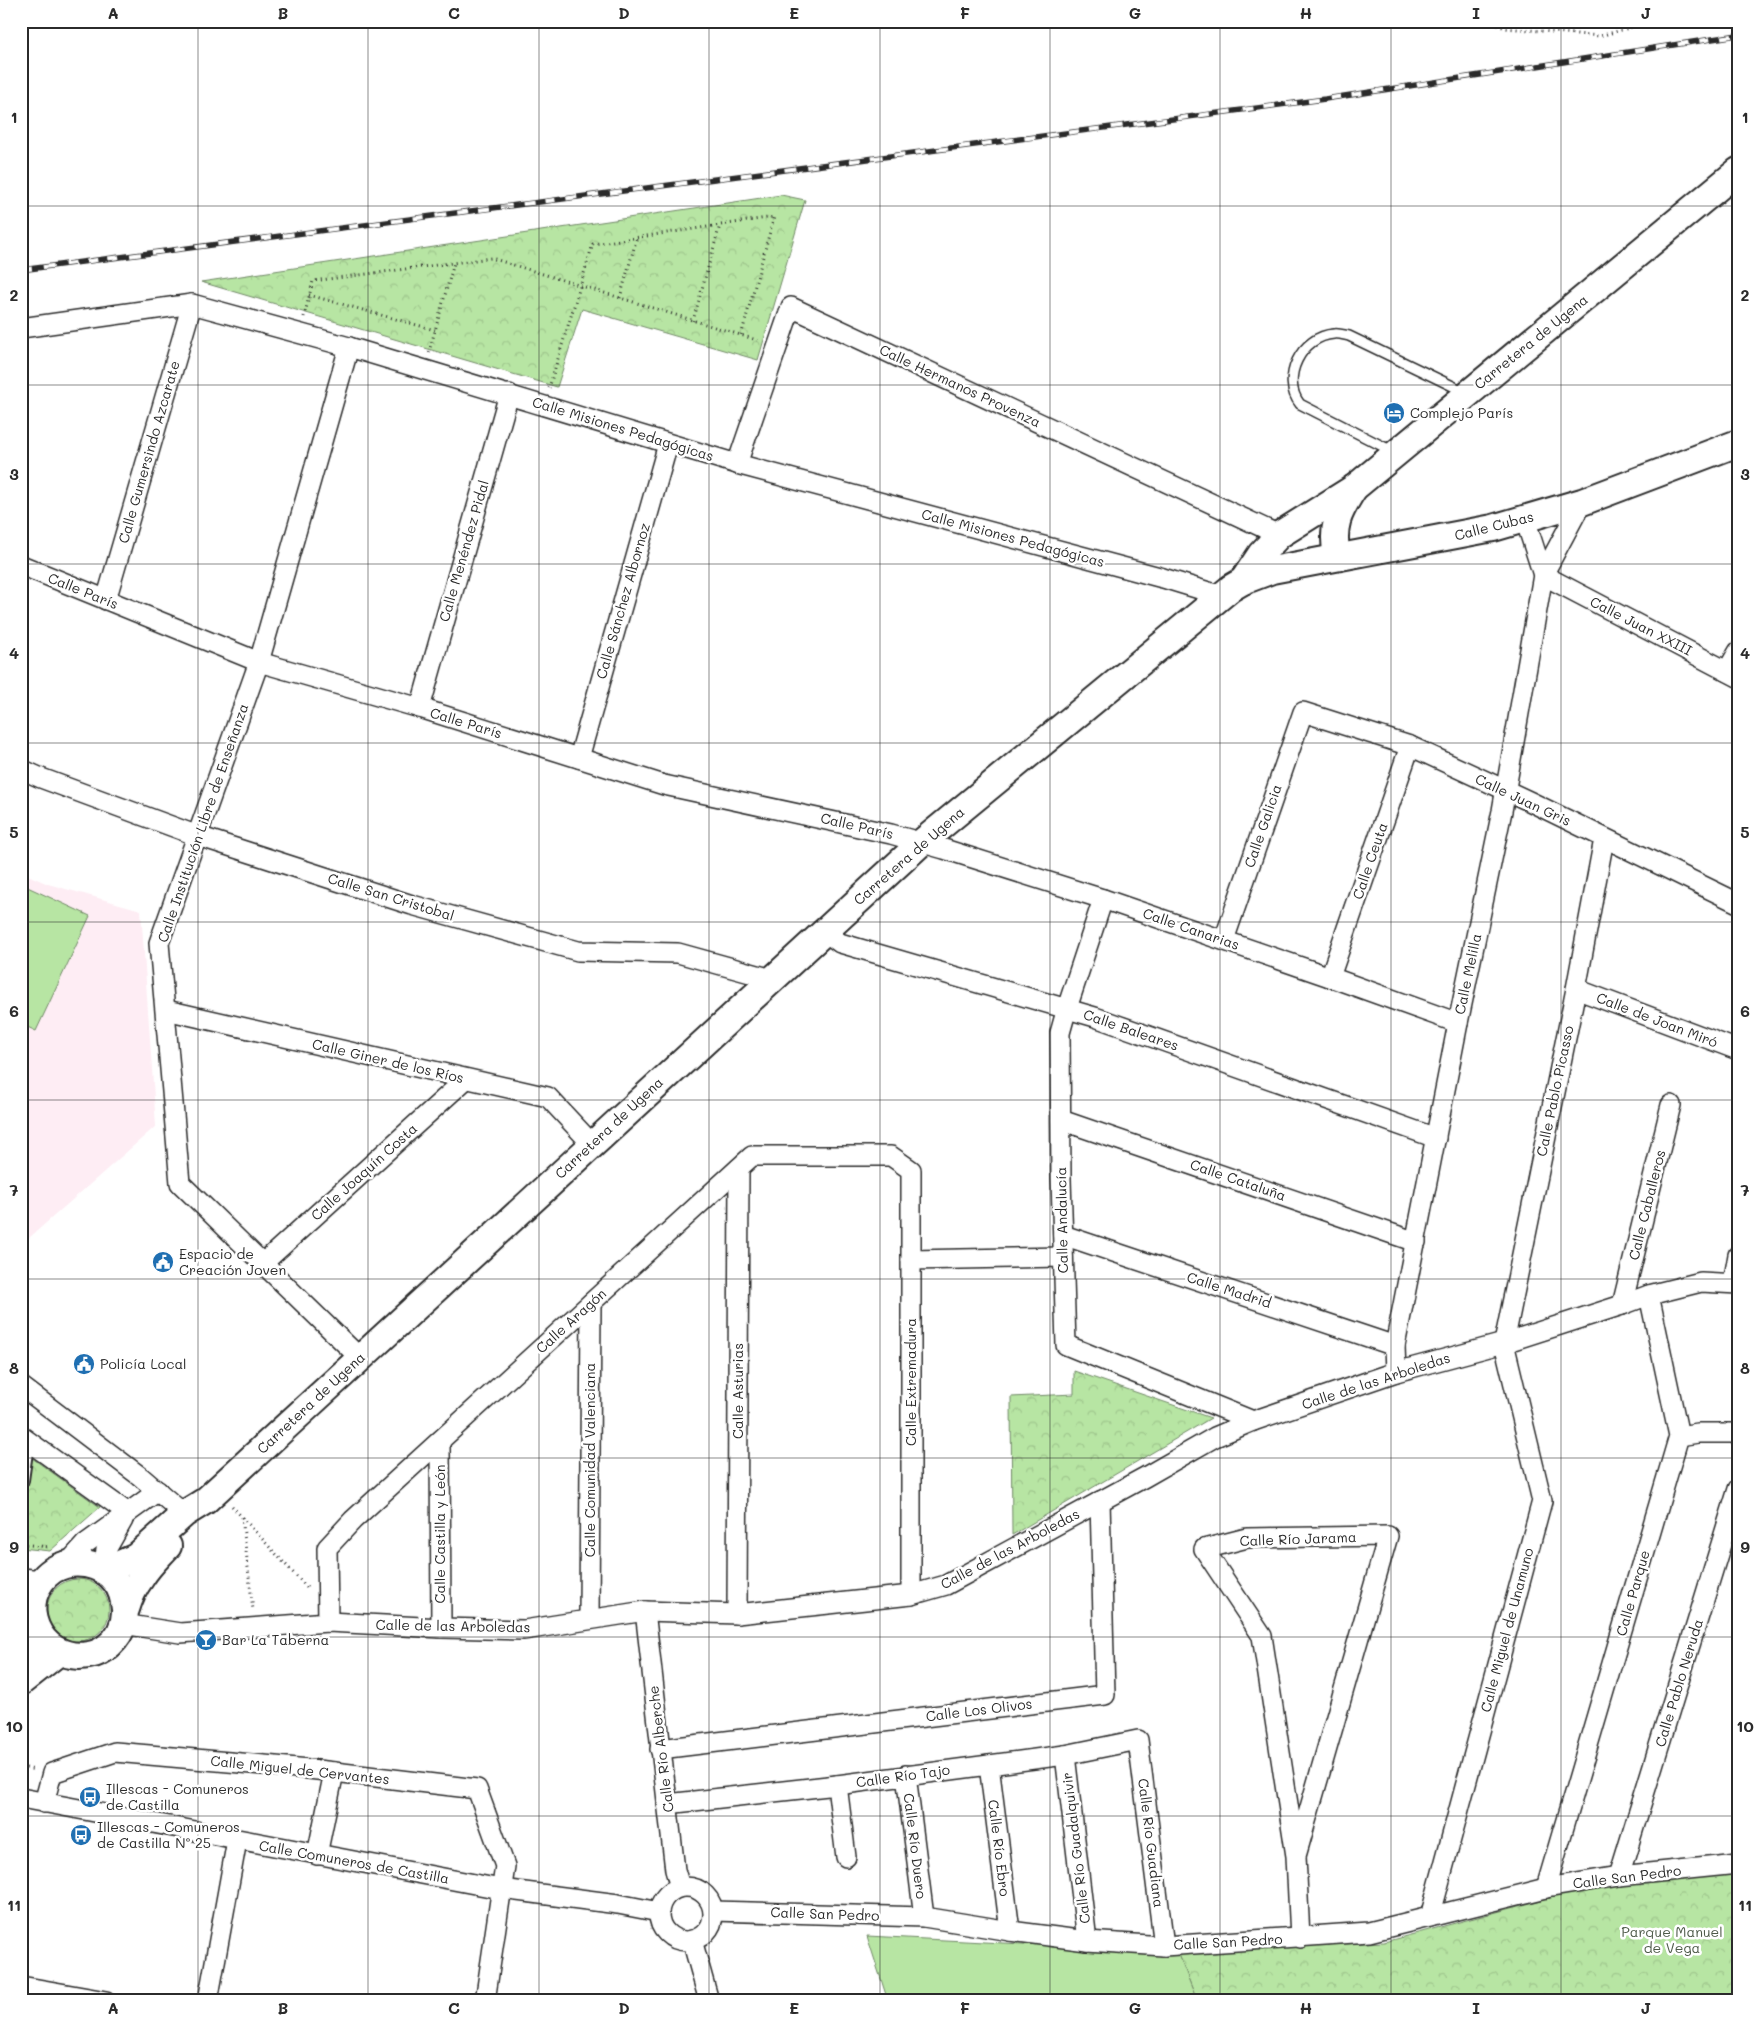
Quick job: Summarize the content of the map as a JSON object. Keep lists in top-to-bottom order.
{
  "streets": {
    "main road": ["Carretera de Ugena", "Calle Cubas"],
    "street": [
      "Calle Hermanos Provenza",
      "Calle Misiones Pedagógicas",
      "Calle Gumersindo Azcarate",
      "Calle Menéndez Pidal",
      "Calle París",
      "Calle Sánchez Albornoz",
      "Calle Juan XXIII",
      "Calle Juan Gris",
      "Calle Institución Libre de Enseñanza",
      "Calle Galicia",
      "Calle Ceuta",
      "Calle San Cristobal",
      "Calle Canarias",
      "Calle Melilla",
      "Calle de Joan Miró",
      "Calle Baleares",
      "Calle Giner de los Ríos",
      "Calle Pablo Picasso",
      "Calle Joaquín Costa",
      "Calle Cataluña",
      "Calle Caballeros",
      "Calle Andalucía",
      "Calle Madrid",
      "Calle Aragón",
      "Calle de las Arboledas",
      "Calle Extremadura",
      "Calle Asturias",
      "Calle Comunidad Valenciana",
      "Calle Castilla y León",
      "Calle Río Jarama",
      "Calle Parque",
      "Calle Miguel de Unamuno",
      "Calle Pablo Neruda",
      "Calle Los Olivos",
      "Calle Río Alberche",
      "Calle Miguel de Cervantes",
      "Calle Río Tajo",
      "Calle Río Guadiana",
      "Calle Río Duero",
      "Calle Río Ebro",
      "Calle Río Guadalquivir",
      "Calle Comuneros de Castilla",
      "Calle San Pedro"
    ]
  },
  "crossings": [
    ["Carretera de Ugena", "Calle Hermanos Provenza"],
    ["Carretera de Ugena", "Calle Misiones Pedagógicas"],
    ["Carretera de Ugena", "Calle Cubas"],
    ["Carretera de Ugena", "Calle París"],
    ["Carretera de Ugena", "Calle Institución Libre de Enseñanza"],
    ["Carretera de Ugena", "Calle San Cristobal"],
    ["Carretera de Ugena", "Calle Canarias"],
    ["Carretera de Ugena", "Calle Baleares"],
    ["Carretera de Ugena", "Calle Giner de los Ríos"],
    ["Carretera de Ugena", "Calle de las Arboledas"],
    ["Calle Hermanos Provenza", "Calle Misiones Pedagógicas"],
    ["Calle Misiones Pedagógicas", "Calle Gumersindo Azcarate"],
    ["Calle Misiones Pedagógicas", "Calle Menéndez Pidal"],
    ["Calle Misiones Pedagógicas", "Calle Sánchez Albornoz"],
    ["Calle Misiones Pedagógicas", "Calle Institución Libre de Enseñanza"],
    ["Calle Gumersindo Azcarate", "Calle París"],
    ["Calle Cubas", "Calle Melilla"],
    ["Calle Menéndez Pidal", "Calle París"],
    ["Calle París", "Calle Sánchez Albornoz"],
    ["Calle París", "Calle Institución Libre de Enseñanza"],
    ["Calle París", "Calle Canarias"],
    ["Calle Juan XXIII", "Calle Melilla"],
    ["Calle Juan Gris", "Calle Galicia"],
    ["Calle Juan Gris", "Calle Ceuta"],
    ["Calle Juan Gris", "Calle Melilla"],
    ["Calle Juan Gris", "Calle Pablo Picasso"],
    ["Calle Institución Libre de Enseñanza", "Calle San Cristobal"],
    ["Calle Institución Libre de Enseñanza", "Calle Giner de los Ríos"],
    ["Calle Institución Libre de Enseñanza", "Calle Joaquín Costa"],
    ["Calle Galicia", "Calle Canarias"],
    ["Calle Ceuta", "Calle Canarias"],
    ["Calle Canarias", "Calle Melilla"],
    ["Calle Canarias", "Calle Andalucía"],
    ["Calle Melilla", "Calle Baleares"],
    ["Calle Melilla", "Calle Cataluña"],
    ["Calle Melilla", "Calle Madrid"],
    ["Calle Melilla", "Calle de las Arboledas"],
    ["Calle de Joan Miró", "Calle Pablo Picasso"],
    ["Calle Baleares", "Calle Andalucía"],
    ["Calle Giner de los Ríos", "Calle Joaquín Costa"],
    ["Calle Pablo Picasso", "Calle de las Arboledas"],
    ["Calle Pablo Picasso", "Calle Miguel de Unamuno"],
    ["Calle Cataluña", "Calle Andalucía"],
    ["Calle Caballeros", "Calle de las Arboledas"],
    ["Calle Andalucía", "Calle Madrid"],
    ["Calle Andalucía", "Calle de las Arboledas"],
    ["Calle Aragón", "Calle de las Arboledas"],
    ["Calle Aragón", "Calle Extremadura"],
    ["Calle Aragón", "Calle Asturias"],
    ["Calle Aragón", "Calle Comunidad Valenciana"],
    ["Calle Aragón", "Calle Castilla y León"],
    ["Calle de las Arboledas", "Calle Extremadura"],
    ["Calle de las Arboledas", "Calle Asturias"],
    ["Calle de las Arboledas", "Calle Comunidad Valenciana"],
    ["Calle de las Arboledas", "Calle Castilla y León"],
    ["Calle de las Arboledas", "Calle Parque"],
    ["Calle de las Arboledas", "Calle Miguel de Unamuno"],
    ["Calle de las Arboledas", "Calle Los Olivos"],
    ["Calle de las Arboledas", "Calle Río Alberche"],
    ["Calle Río Jarama", "Calle San Pedro"],
    ["Calle Parque", "Calle San Pedro"],
    ["Calle Miguel de Unamuno", "Calle San Pedro"],
    ["Calle Pablo Neruda", "Calle San Pedro"],
    ["Calle Los Olivos", "Calle Río Alberche"],
    ["Calle Río Alberche", "Calle Río Tajo"],
    ["Calle Río Alberche", "Calle Comuneros de Castilla"],
    ["Calle Río Alberche", "Calle San Pedro"],
    ["Calle Miguel de Cervantes", "Calle Comuneros de Castilla"],
    ["Calle Río Tajo", "Calle Río Guadiana"],
    ["Calle Río Tajo", "Calle Río Duero"],
    ["Calle Río Tajo", "Calle Río Ebro"],
    ["Calle Río Tajo", "Calle Río Guadalquivir"],
    ["Calle Río Guadiana", "Calle San Pedro"],
    ["Calle Río Duero", "Calle San Pedro"],
    ["Calle Río Ebro", "Calle San Pedro"],
    ["Calle Río Guadalquivir", "Calle San Pedro"],
    ["Calle Comuneros de Castilla", "Calle San Pedro"]
  ],
  "parks": ["Parque Manuel de Vega"],
  "places": {
    "hotel": ["Complejo París"],
    "public building": ["Espacio de Creación Joven", "Policía Local"],
    "bar": ["Bar La Taberna"],
    "bus stop": ["Illescas - Comuneros de Castilla", "Illescas - Comuneros de Castilla Nº 25"]
  },
  "grid": {
    "columns": [
      "A",
      "B",
      "C",
      "D",
      "E",
      "F",
      "G",
      "H",
      "I",
      "J"
    ],
    "rows": [
      "1",
      "2",
      "3",
      "4",
      "5",
      "6",
      "7",
      "8",
      "9",
      "10",
      "11"
    ]
  }
}
